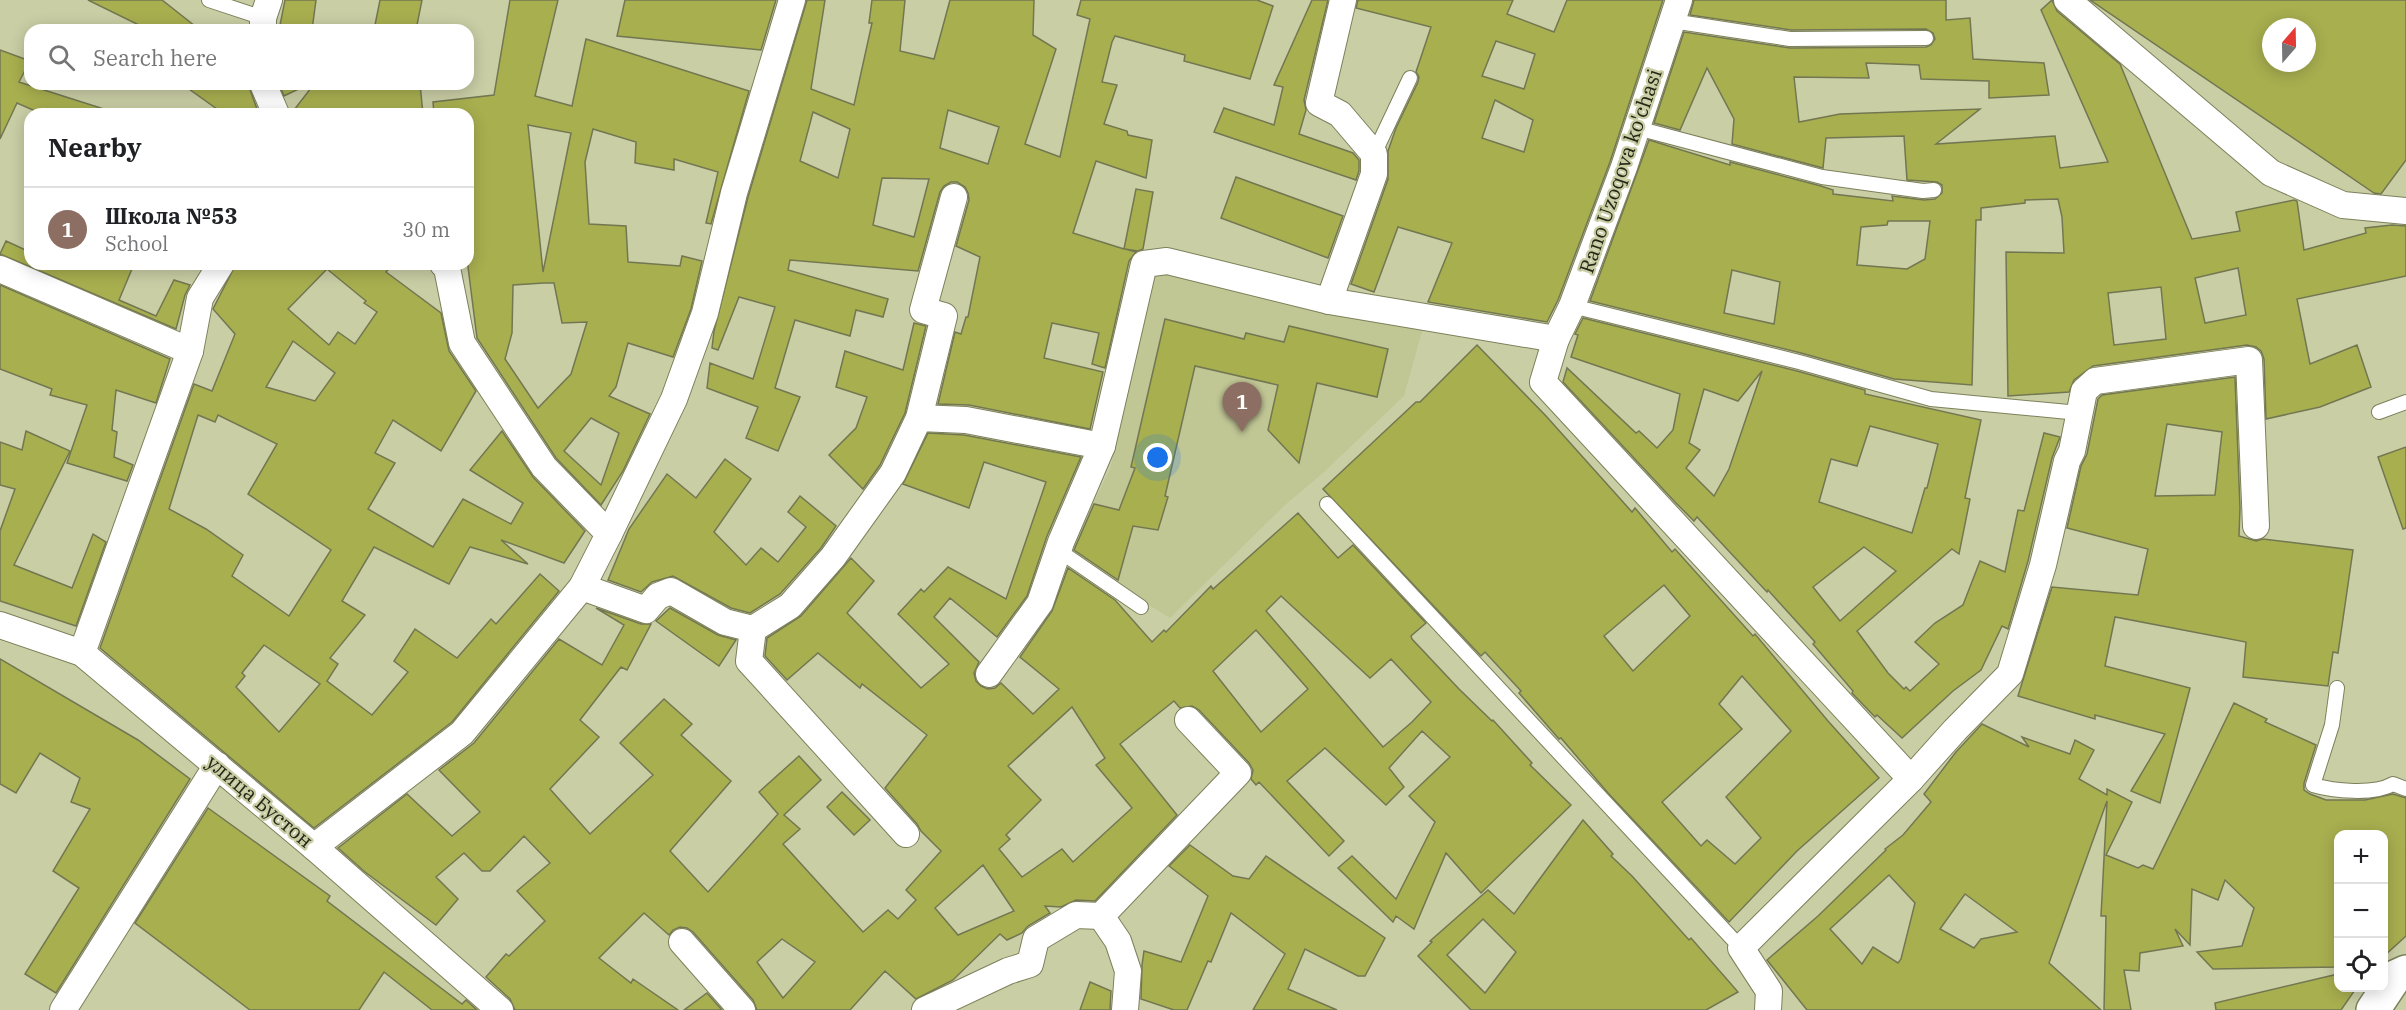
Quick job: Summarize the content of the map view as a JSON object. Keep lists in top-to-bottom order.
{
  "streets": {
    "street": ["Rano Uzoqova ko'chasi", "улица Бустон"]
  },
  "north": "top",
  "page": {
    "search": "Search here",
    "heading": "Nearby",
    "list": [
      {
        "mark": "1",
        "name": "Школа №53",
        "note": "School",
        "value": "30 m"
      }
    ],
    "pins": "1",
    "map_buttons": ["+", "−"]
  }
}
